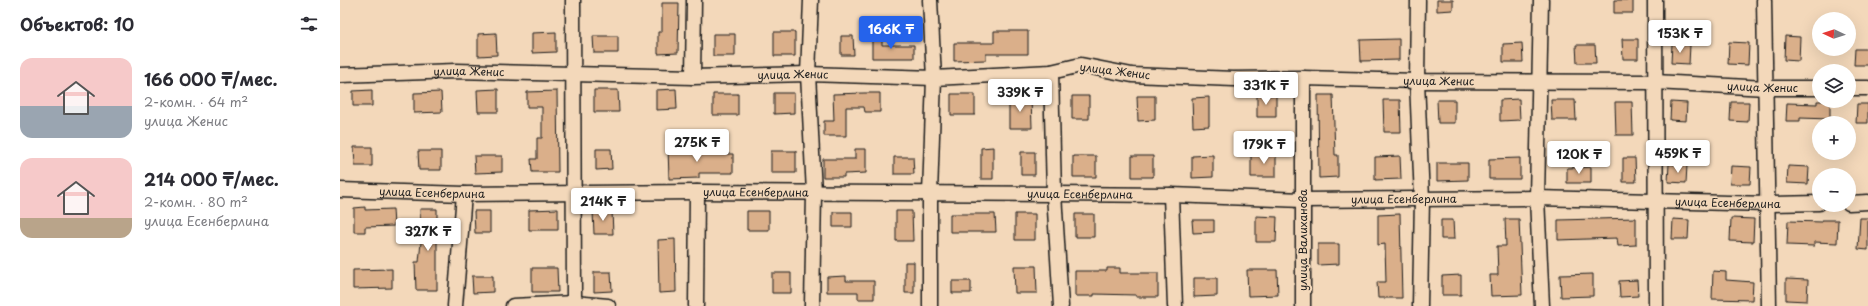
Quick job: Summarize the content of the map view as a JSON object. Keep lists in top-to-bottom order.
{
  "streets": {
    "street": ["улица Женис", "улица Есенберлина", "улица Валиханова"]
  },
  "crossings": [
    ["улица Женис", "улица Валиханова"],
    ["улица Есенберлина", "улица Валиханова"]
  ],
  "north": "left",
  "page": {
    "heading": "Объектов: 10",
    "map_buttons": ["+", "−"],
    "price": [
      "166K ₸",
      "153K ₸",
      "331K ₸",
      "339K ₸",
      "275K ₸",
      "179K ₸",
      "459K ₸",
      "120K ₸",
      "214K ₸",
      "327K ₸"
    ],
    "list": [
      {
        "name": "166 000 ₸/мес.",
        "note": "2-комн. · 64 m² · улица Женис"
      },
      {
        "name": "214 000 ₸/мес.",
        "note": "2-комн. · 80 m² · улица Есенберлина"
      }
    ]
  }
}
